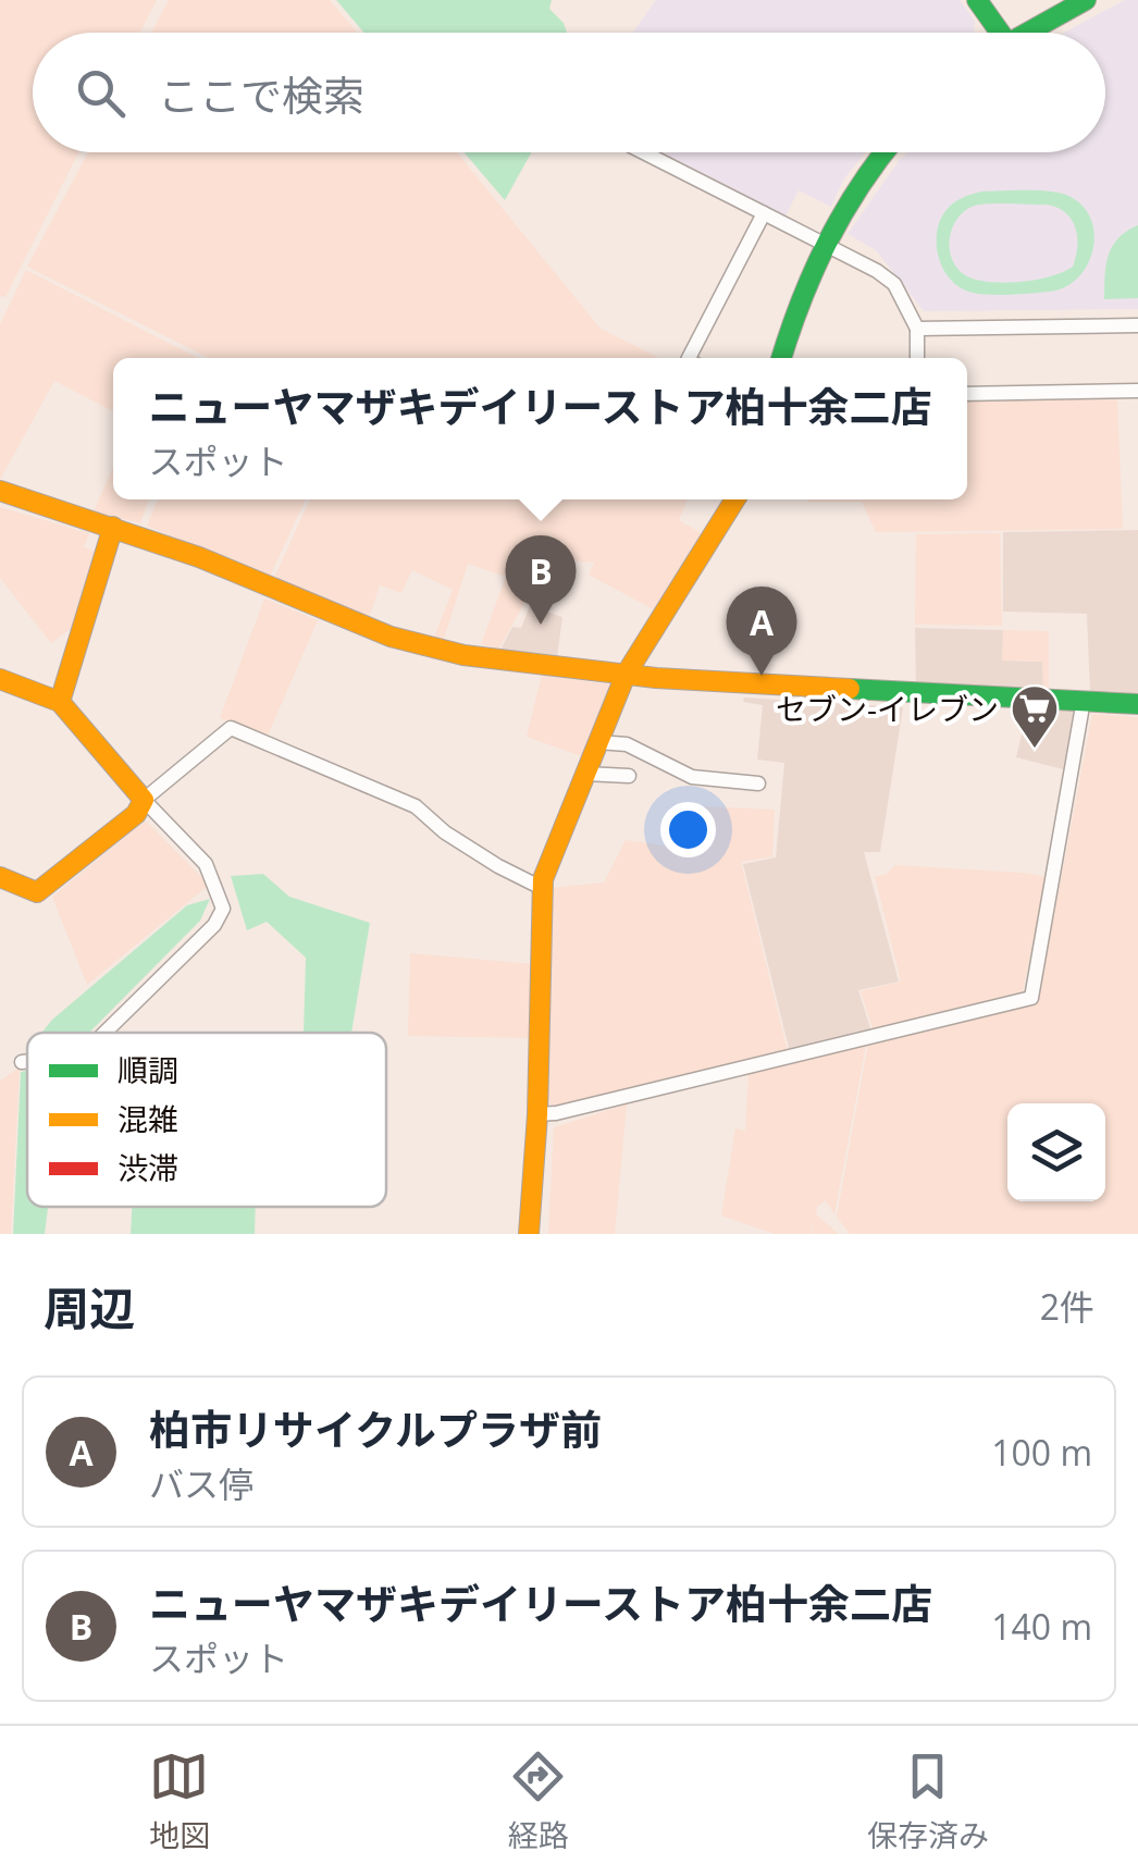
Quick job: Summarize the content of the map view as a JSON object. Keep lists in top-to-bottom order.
{
  "places": {
    "supermarket": ["セブン-イレブン"]
  },
  "legend": ["順調", "混雑", "渋滞"],
  "page": {
    "search": "ここで検索",
    "popup": ["ニューヤマザキデイリーストア柏十余二店", "スポット"],
    "pins": ["B", "A"],
    "heading": ["周辺", "2件"],
    "list": [
      {
        "mark": "A",
        "name": "柏市リサイクルプラザ前",
        "note": "バス停",
        "value": "100 m"
      },
      {
        "mark": "B",
        "name": "ニューヤマザキデイリーストア柏十余二店",
        "note": "スポット",
        "value": "140 m"
      }
    ],
    "nav": ["地図", "経路", "保存済み"]
  }
}
